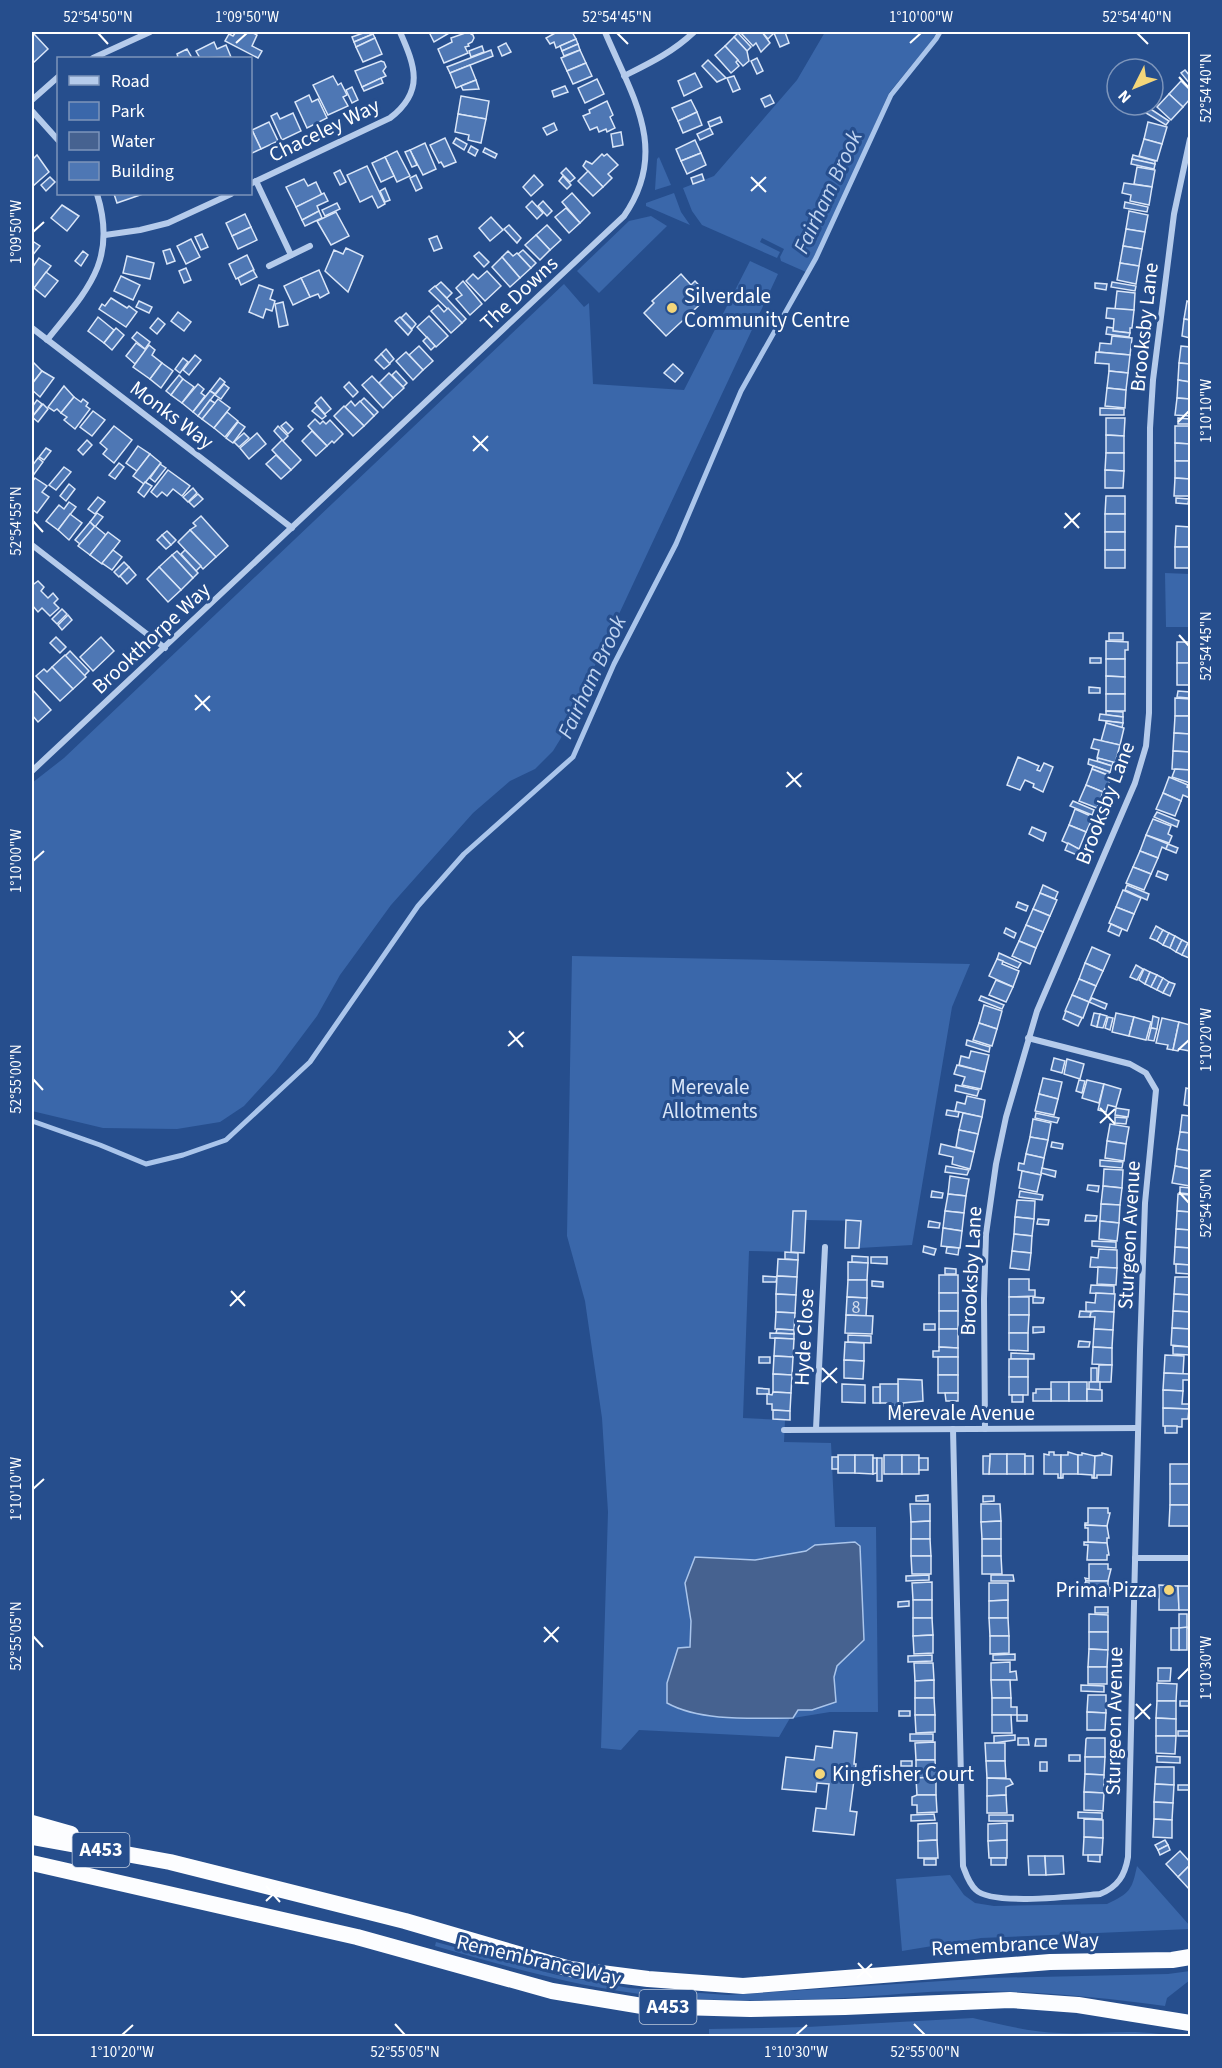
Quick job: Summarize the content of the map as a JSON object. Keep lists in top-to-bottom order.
{
  "streets": {
    "highway": ["A453", "Remembrance Way"],
    "street": [
      "Chaceley Way",
      "The Downs",
      "Brooksby Lane",
      "Monks Way",
      "Brookthorpe Way",
      "Sturgeon Avenue",
      "Hyde Close",
      "Merevale Avenue"
    ]
  },
  "crossings": [
    ["The Downs", "Monks Way"],
    ["The Downs", "Brookthorpe Way"],
    ["Brooksby Lane", "Sturgeon Avenue"],
    ["Brooksby Lane", "Merevale Avenue"],
    ["Monks Way", "Brookthorpe Way"],
    ["Sturgeon Avenue", "Merevale Avenue"],
    ["Hyde Close", "Merevale Avenue"]
  ],
  "water": ["Fairham Brook"],
  "parks": ["Merevale Allotments"],
  "places": ["Silverdale Community Centre", "Prima Pizza", "Kingfisher Court"],
  "house_numbers": ["8"],
  "legend": [
    "Road",
    "Park",
    "Water",
    "Building"
  ],
  "north": "bottom left",
  "coordinates": [
    "52°54'50\"N",
    "1°09'50\"W",
    "52°54'45\"N",
    "1°10'00\"W",
    "52°54'40\"N",
    "1°10'10\"W",
    "52°54'55\"N",
    "1°10'20\"W",
    "52°55'00\"N",
    "52°55'05\"N",
    "1°10'30\"W"
  ]
}
